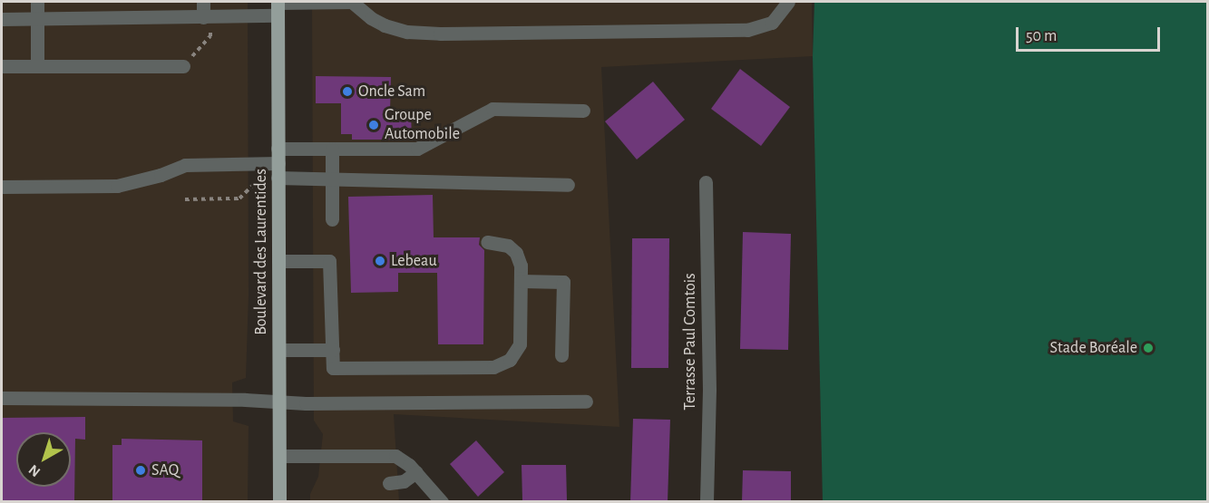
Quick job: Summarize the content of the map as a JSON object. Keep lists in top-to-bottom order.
{
  "streets": {
    "main road": ["Boulevard des Laurentides"],
    "street": ["Terrasse Paul Comtois"]
  },
  "places": [
    "Oncle Sam",
    "Groupe Automobile",
    "Lebeau",
    "Stade Boréale",
    "SAQ"
  ],
  "scale_bar": "50 m",
  "north": "bottom left"
}
